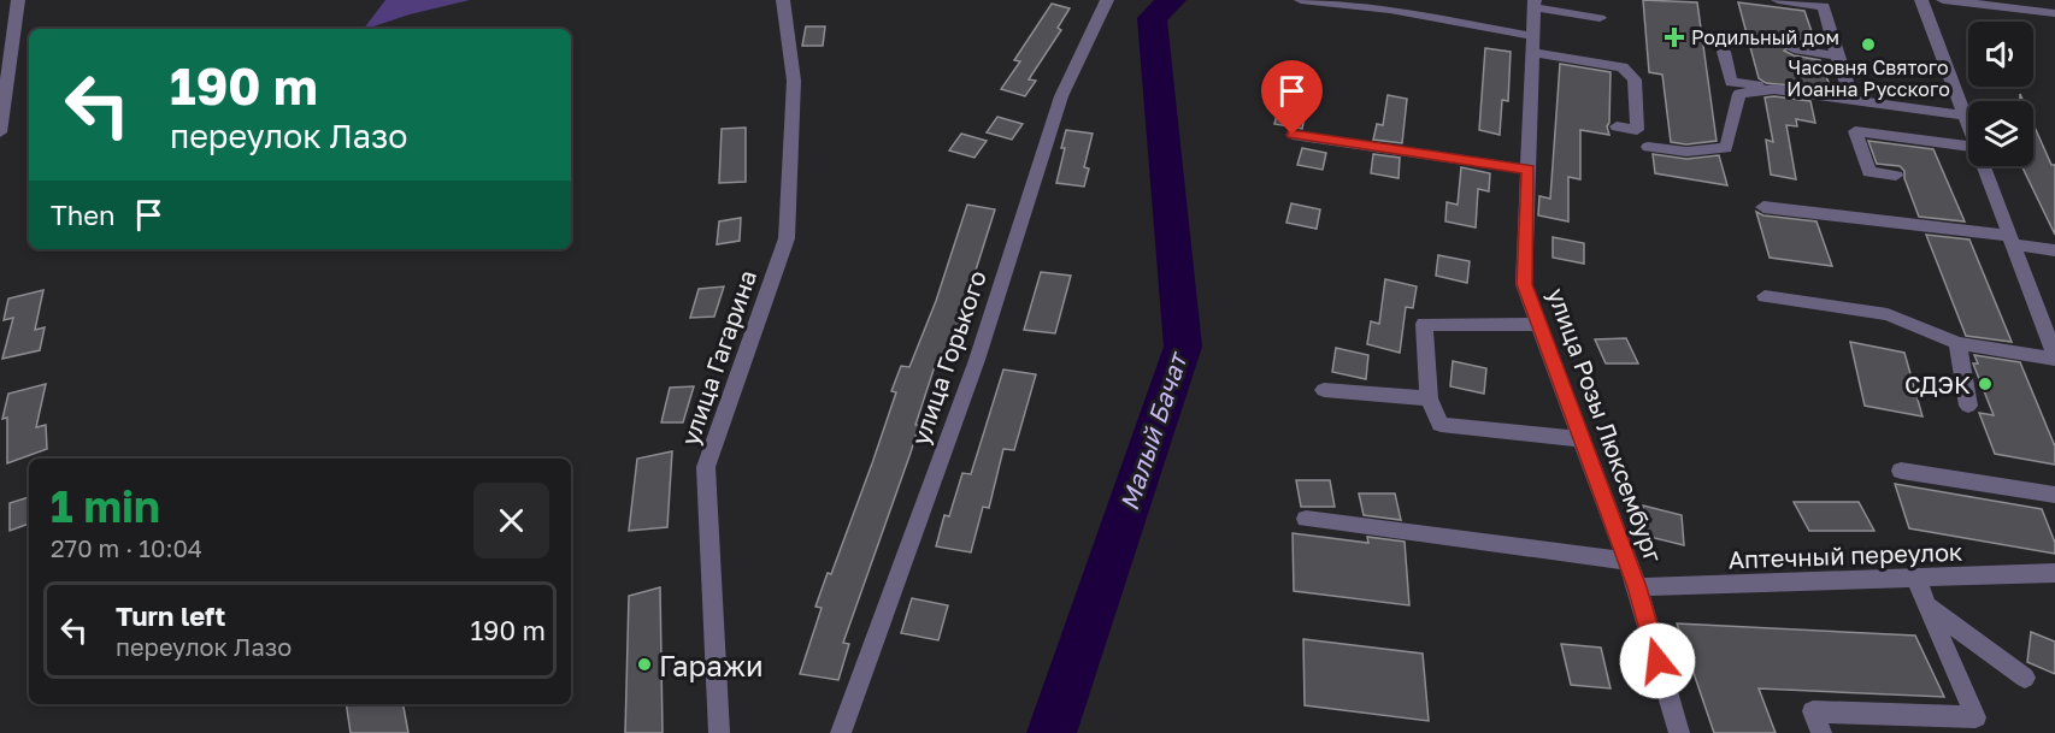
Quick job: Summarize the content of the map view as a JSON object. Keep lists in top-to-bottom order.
{
  "streets": {
    "street": [
      "улица Гагарина",
      "улица Горького",
      "улица Розы Люксембург",
      "Аптечный переулок"
    ]
  },
  "crossings": [
    ["улица Розы Люксембург", "Аптечный переулок"]
  ],
  "water": ["Малый Бачат"],
  "places": {
    "health": ["Родильный дом"],
    "other": ["Часовня Святого Иоанна Русского", "СДЭК", "Гаражи"]
  },
  "page": {
    "turn": ["190 m", "переулок Лазо"],
    "then": "Then",
    "heading": ["1 min", "270 m · 10:04"],
    "list": [
      {
        "name": "Turn left",
        "note": "переулок Лазо",
        "value": "190 m"
      }
    ]
  }
}
